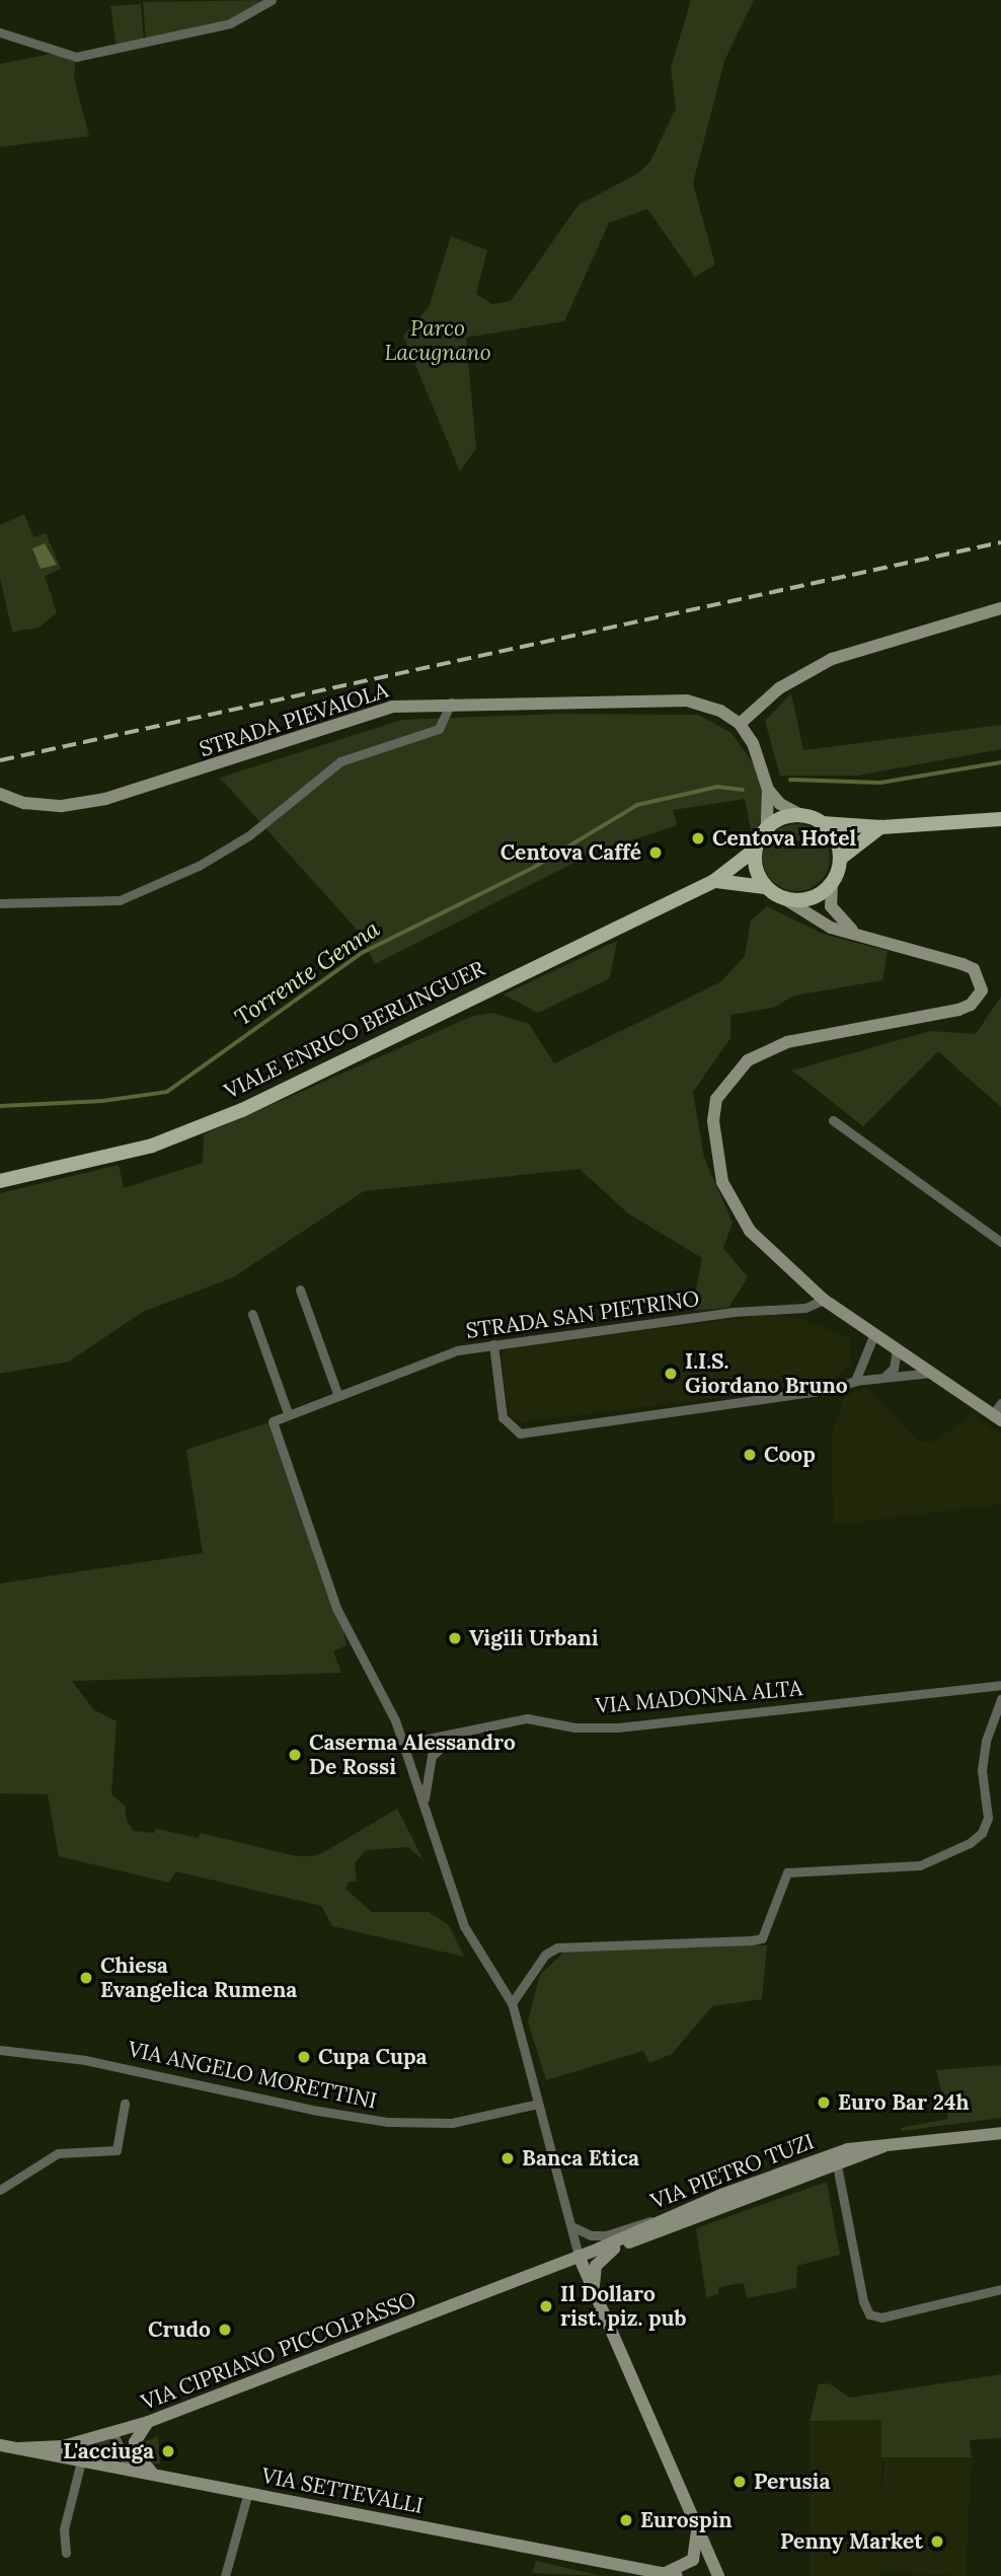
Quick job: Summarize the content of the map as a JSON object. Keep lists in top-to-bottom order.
{
  "streets": {
    "main road": [
      "STRADA PIEVAIOLA",
      "VIALE ENRICO BERLINGUER",
      "VIA PIETRO TUZI",
      "VIA CIPRIANO PICCOLPASSO",
      "VIA SETTEVALLI"
    ],
    "street": ["STRADA SAN PIETRINO", "VIA MADONNA ALTA", "VIA ANGELO MORETTINI"]
  },
  "crossings": [
    ["STRADA SAN PIETRINO", "VIA MADONNA ALTA"],
    ["VIA PIETRO TUZI", "VIA CIPRIANO PICCOLPASSO"],
    ["VIA CIPRIANO PICCOLPASSO", "VIA SETTEVALLI"]
  ],
  "water": ["Torrente Genna"],
  "parks": ["Parco Lacugnano"],
  "places": [
    "Centova Hotel",
    "Centova Caffé",
    "I.I.S. Giordano Bruno",
    "Coop",
    "Vigili Urbani",
    "Caserma Alessandro De Rossi",
    "Chiesa Evangelica Rumena",
    "Cupa Cupa",
    "Euro Bar 24h",
    "Banca Etica",
    "Il Dollaro rist. piz. pub",
    "Crudo",
    "L'acciuga",
    "Perusia",
    "Eurospin",
    "Penny Market"
  ]
}
